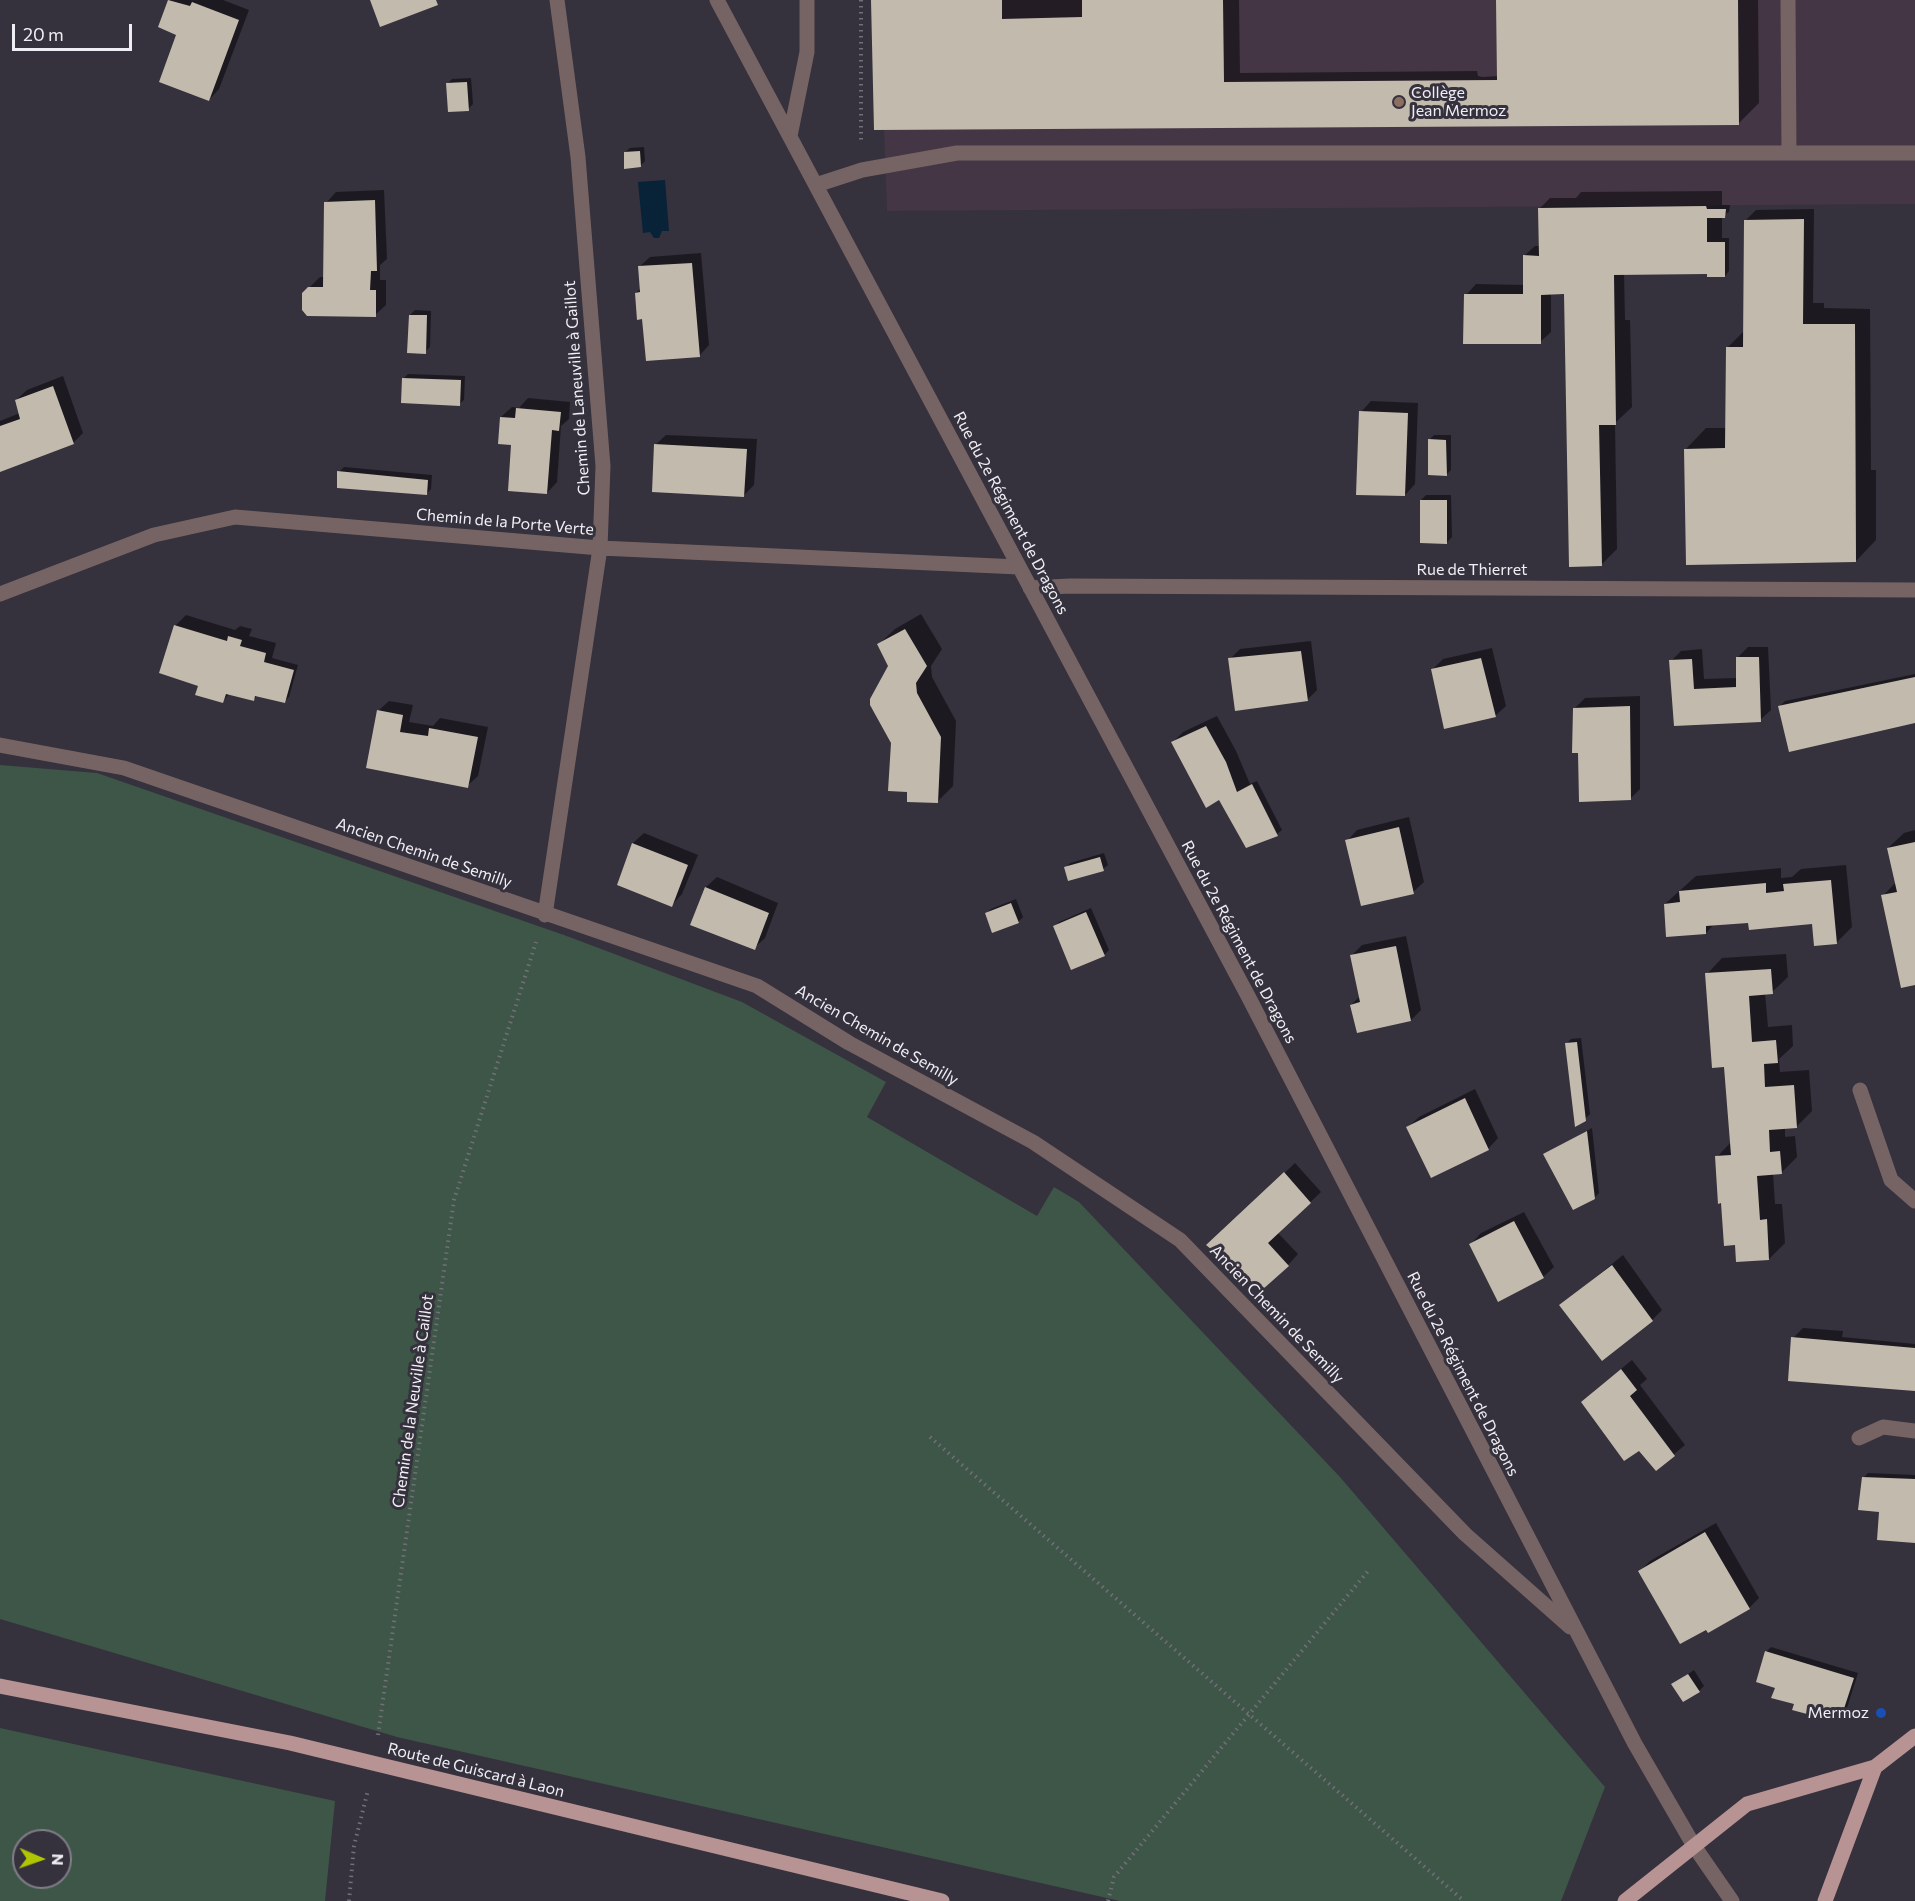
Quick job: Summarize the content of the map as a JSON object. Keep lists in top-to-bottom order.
{
  "streets": {
    "main road": ["Route de Guiscard à Laon"],
    "street": [
      "Chemin de Laneuville à Gaillot",
      "Rue du 2e Régiment de Dragons",
      "Chemin de la Porte Verte",
      "Rue de Thierret",
      "Ancien Chemin de Semilly"
    ],
    "path": ["Chemin de la Neuville à Caillot"]
  },
  "crossings": [
    ["Chemin de Laneuville à Gaillot", "Chemin de la Porte Verte"],
    ["Chemin de Laneuville à Gaillot", "Ancien Chemin de Semilly"],
    ["Chemin de Laneuville à Gaillot", "Chemin de la Neuville à Caillot"],
    ["Rue du 2e Régiment de Dragons", "Chemin de la Porte Verte"],
    ["Rue du 2e Régiment de Dragons", "Rue de Thierret"],
    ["Rue du 2e Régiment de Dragons", "Ancien Chemin de Semilly"],
    ["Ancien Chemin de Semilly", "Chemin de la Neuville à Caillot"],
    ["Chemin de la Neuville à Caillot", "Route de Guiscard à Laon"]
  ],
  "places": ["Collège Jean Mermoz", "Mermoz"],
  "scale_bar": "20 m",
  "north": "right"
}
